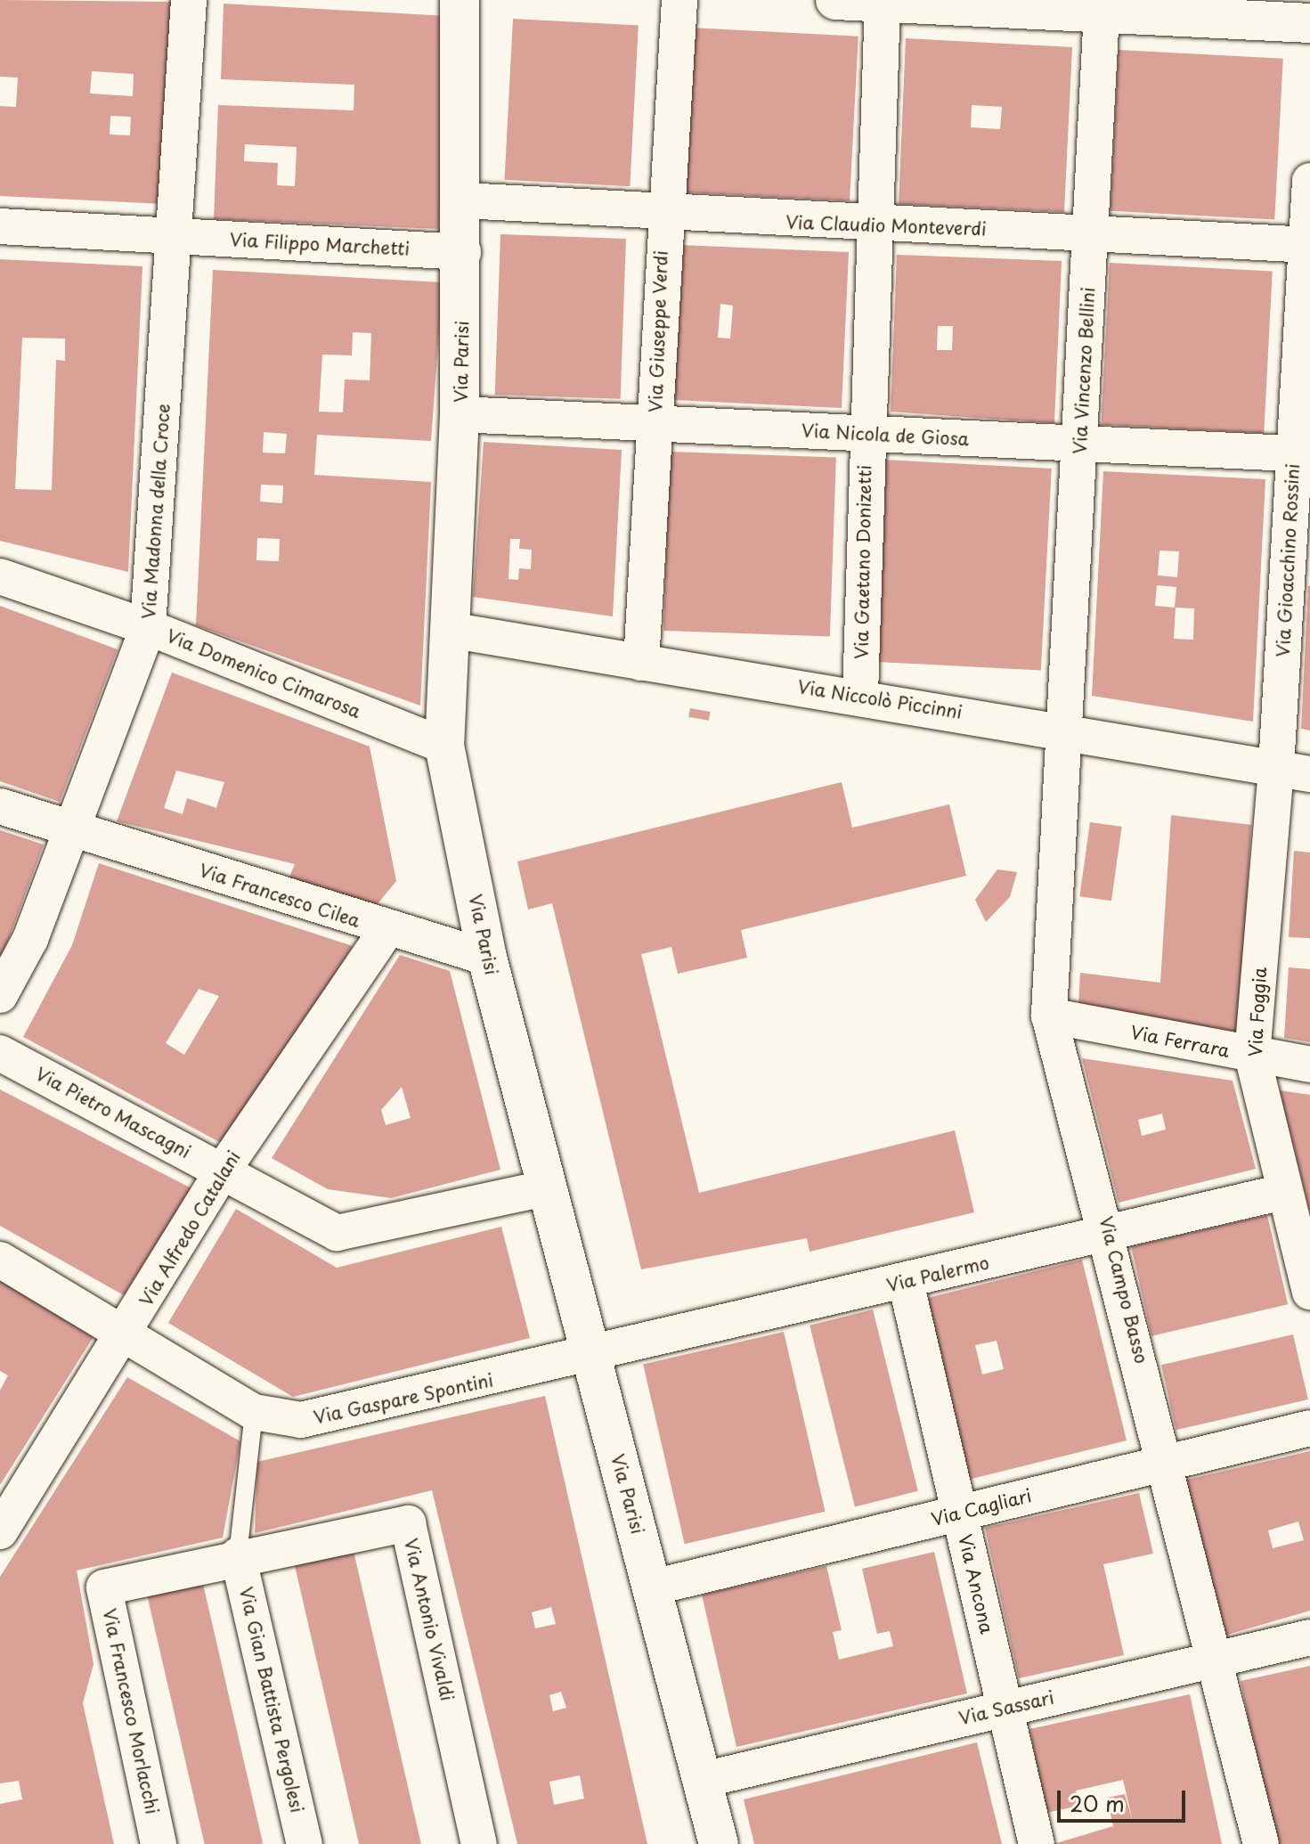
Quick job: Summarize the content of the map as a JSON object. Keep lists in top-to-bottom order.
{
  "streets": {
    "street": [
      "Via Claudio Monteverdi",
      "Via Filippo Marchetti",
      "Via Giuseppe Verdi",
      "Via Parisi",
      "Via Vincenzo Bellini",
      "Via Nicola de Giosa",
      "Via Madonna della Croce",
      "Via Gioacchino Rossini",
      "Via Gaetano Donizetti",
      "Via Domenico Cimarosa",
      "Via Niccolò Piccinni",
      "Via Francesco Cilea",
      "Via Foggia",
      "Via Ferrara",
      "Via Pietro Mascagni",
      "Via Alfredo Catalani",
      "Via Palermo",
      "Via Campo Basso",
      "Via Gaspare Spontini",
      "Via Cagliari",
      "Via Ancona",
      "Via Antonio Vivaldi",
      "Via Gian Battista Pergolesi",
      "Via Sassari",
      "Via Francesco Morlacchi"
    ]
  },
  "crossings": [
    ["Via Claudio Monteverdi", "Via Giuseppe Verdi"],
    ["Via Claudio Monteverdi", "Via Parisi"],
    ["Via Claudio Monteverdi", "Via Vincenzo Bellini"],
    ["Via Claudio Monteverdi", "Via Gioacchino Rossini"],
    ["Via Claudio Monteverdi", "Via Gaetano Donizetti"],
    ["Via Filippo Marchetti", "Via Parisi"],
    ["Via Filippo Marchetti", "Via Madonna della Croce"],
    ["Via Giuseppe Verdi", "Via Nicola de Giosa"],
    ["Via Giuseppe Verdi", "Via Niccolò Piccinni"],
    ["Via Parisi", "Via Nicola de Giosa"],
    ["Via Parisi", "Via Domenico Cimarosa"],
    ["Via Parisi", "Via Niccolò Piccinni"],
    ["Via Parisi", "Via Francesco Cilea"],
    ["Via Parisi", "Via Pietro Mascagni"],
    ["Via Parisi", "Via Palermo"],
    ["Via Parisi", "Via Gaspare Spontini"],
    ["Via Parisi", "Via Cagliari"],
    ["Via Parisi", "Via Sassari"],
    ["Via Vincenzo Bellini", "Via Nicola de Giosa"],
    ["Via Vincenzo Bellini", "Via Niccolò Piccinni"],
    ["Via Vincenzo Bellini", "Via Campo Basso"],
    ["Via Nicola de Giosa", "Via Gioacchino Rossini"],
    ["Via Nicola de Giosa", "Via Gaetano Donizetti"],
    ["Via Madonna della Croce", "Via Domenico Cimarosa"],
    ["Via Madonna della Croce", "Via Francesco Cilea"],
    ["Via Gioacchino Rossini", "Via Niccolò Piccinni"],
    ["Via Gioacchino Rossini", "Via Foggia"],
    ["Via Gaetano Donizetti", "Via Niccolò Piccinni"],
    ["Via Niccolò Piccinni", "Via Foggia"],
    ["Via Niccolò Piccinni", "Via Campo Basso"],
    ["Via Francesco Cilea", "Via Alfredo Catalani"],
    ["Via Foggia", "Via Ferrara"],
    ["Via Foggia", "Via Palermo"],
    ["Via Ferrara", "Via Campo Basso"],
    ["Via Pietro Mascagni", "Via Alfredo Catalani"],
    ["Via Alfredo Catalani", "Via Gaspare Spontini"],
    ["Via Palermo", "Via Campo Basso"],
    ["Via Palermo", "Via Gaspare Spontini"],
    ["Via Palermo", "Via Ancona"],
    ["Via Campo Basso", "Via Cagliari"],
    ["Via Campo Basso", "Via Sassari"],
    ["Via Cagliari", "Via Ancona"],
    ["Via Ancona", "Via Sassari"],
    ["Via Antonio Vivaldi", "Via Gian Battista Pergolesi"],
    ["Via Antonio Vivaldi", "Via Francesco Morlacchi"],
    ["Via Gian Battista Pergolesi", "Via Francesco Morlacchi"]
  ],
  "scale_bar": "20 m"
}
